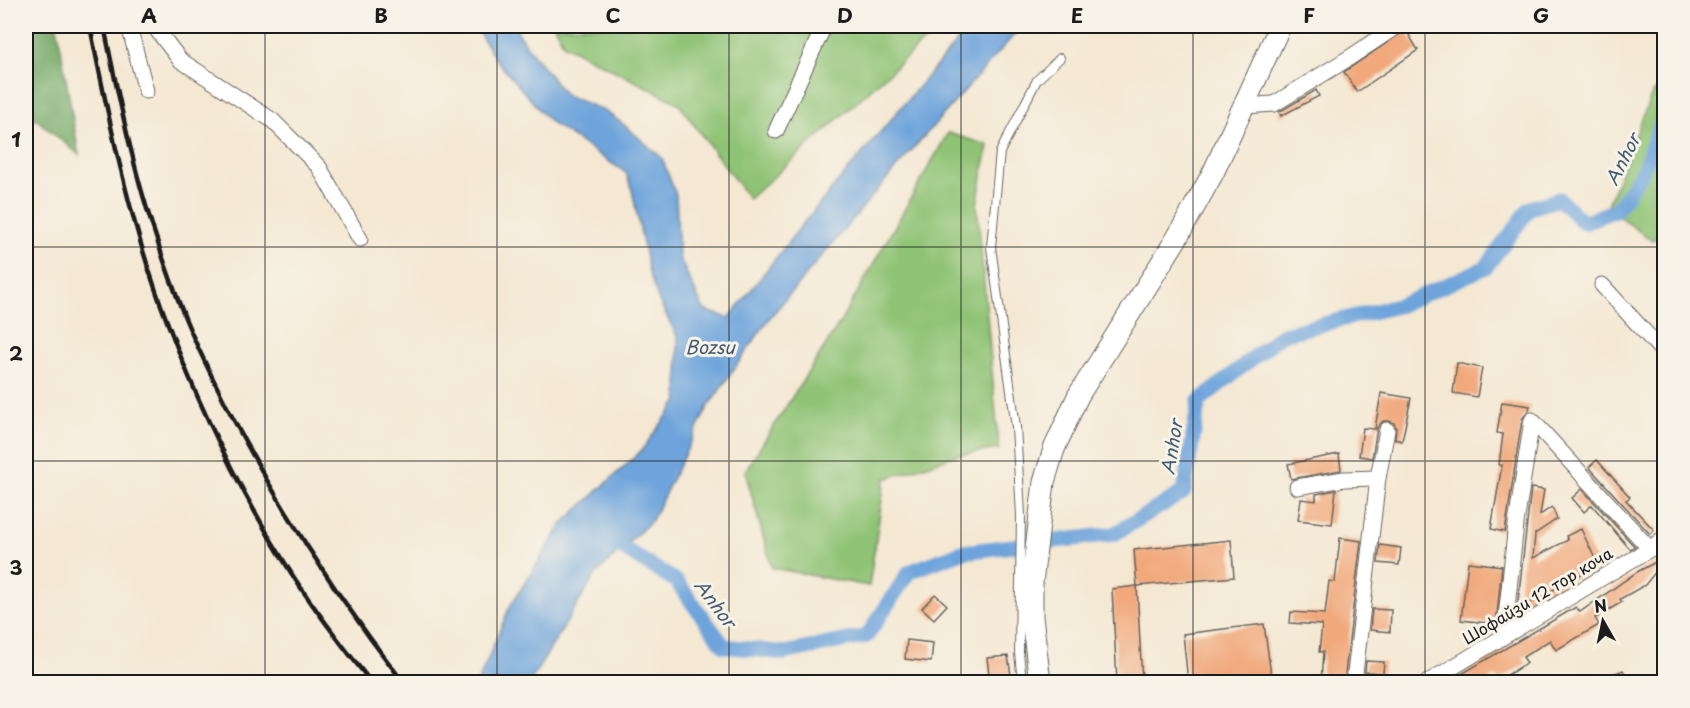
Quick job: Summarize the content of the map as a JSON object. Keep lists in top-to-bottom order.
{
  "streets": {
    "street": ["Шофайзи 12 тор коча"]
  },
  "water": ["Anhor", "Bozsu"],
  "north": "top",
  "grid": {
    "columns": [
      "A",
      "B",
      "C",
      "D",
      "E",
      "F",
      "G"
    ],
    "rows": ["1", "2", "3"]
  }
}
